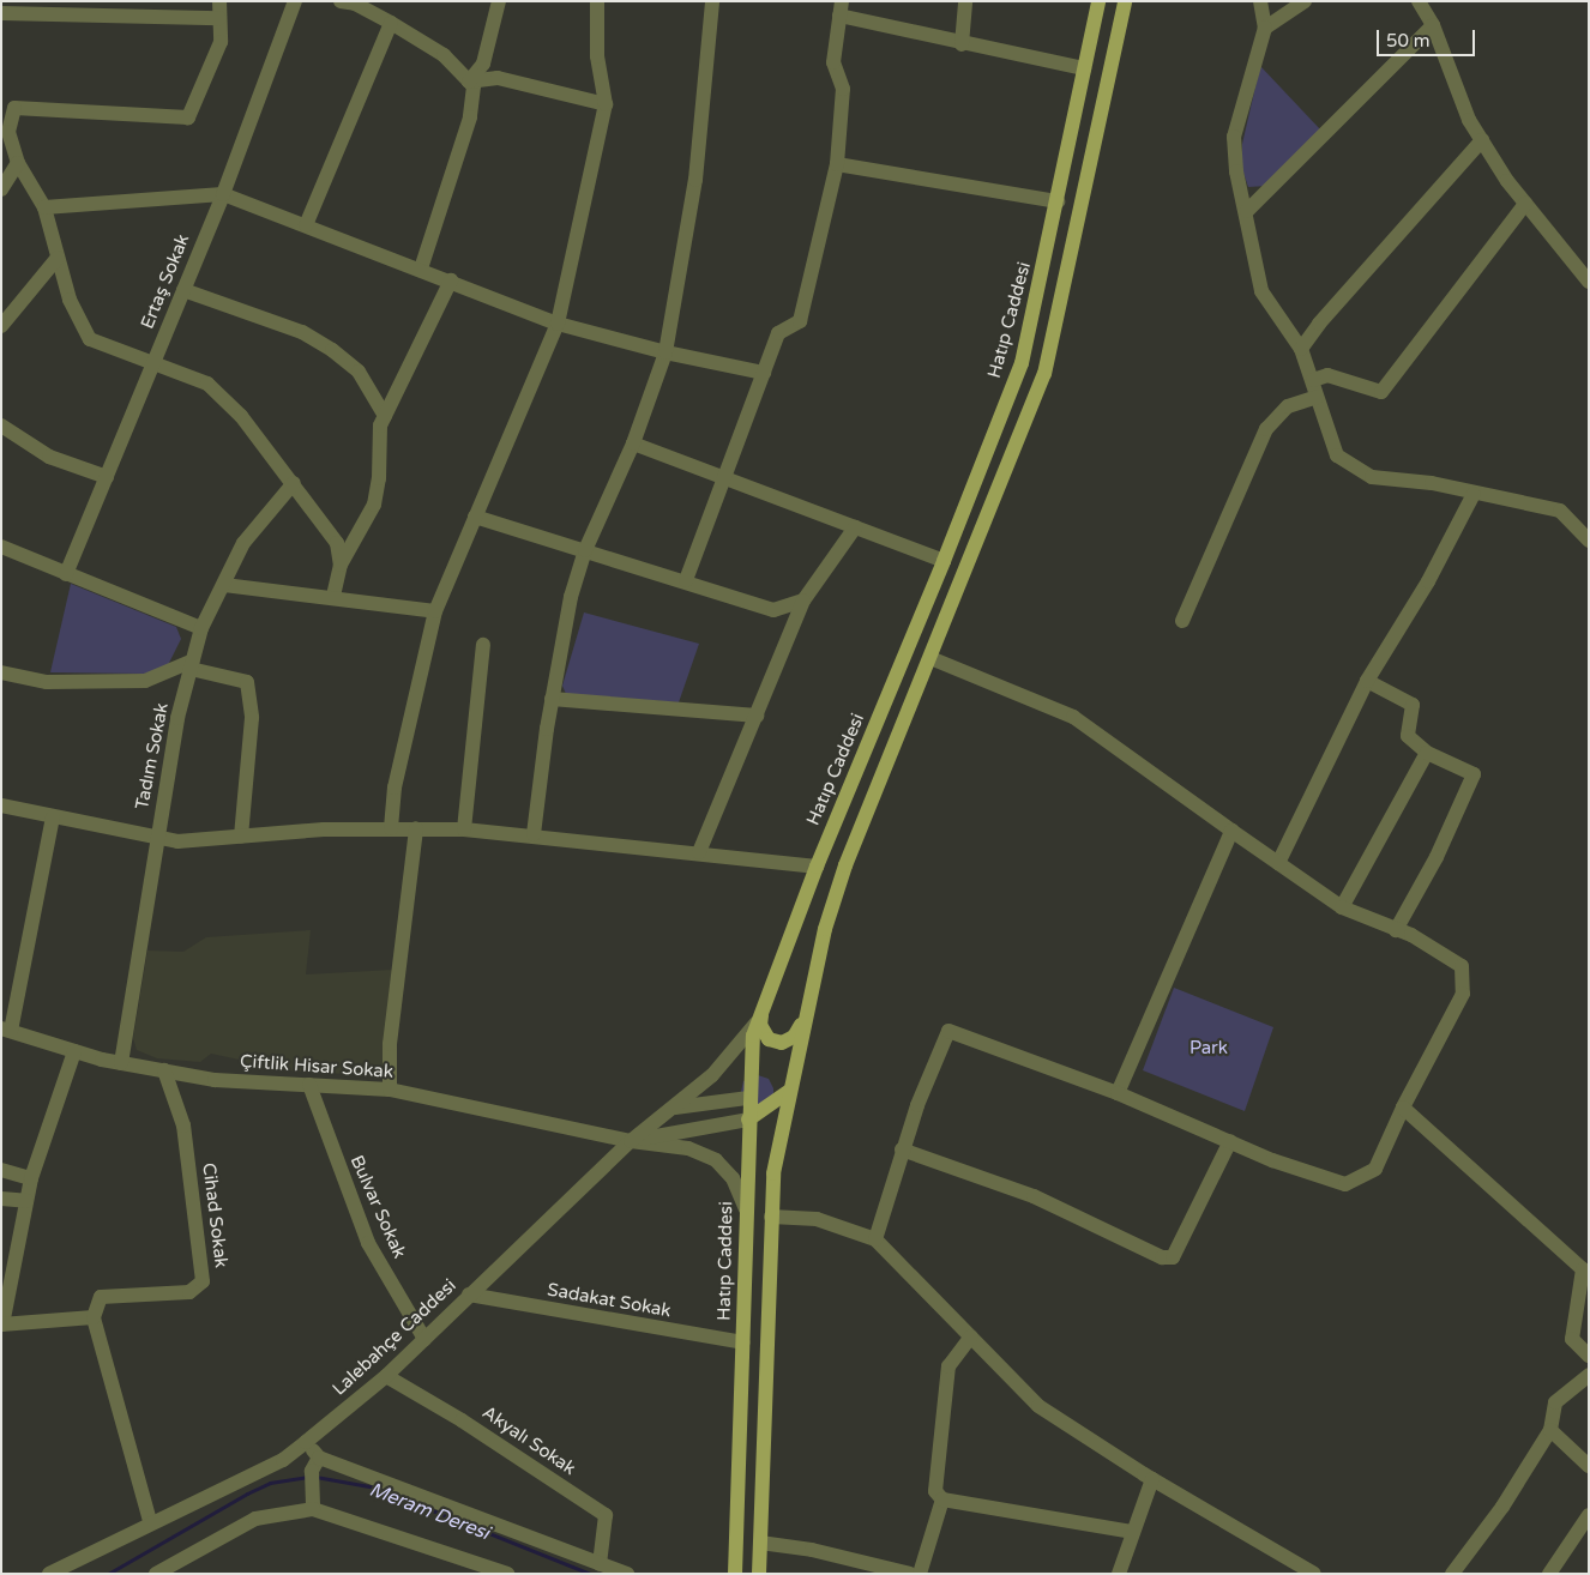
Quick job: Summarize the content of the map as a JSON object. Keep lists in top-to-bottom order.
{
  "streets": {
    "main road": ["Hatıp Caddesi"],
    "street": [
      "Ertaş Sokak",
      "Tadım Sokak",
      "Çiftlik Hisar Sokak",
      "Bulvar Sokak",
      "Cihad Sokak",
      "Sadakat Sokak",
      "Lalebahçe Caddesi",
      "Akyalı Sokak"
    ]
  },
  "crossings": [
    ["Hatıp Caddesi", "Çiftlik Hisar Sokak"],
    ["Hatıp Caddesi", "Sadakat Sokak"],
    ["Hatıp Caddesi", "Lalebahçe Caddesi"],
    ["Tadım Sokak", "Çiftlik Hisar Sokak"],
    ["Çiftlik Hisar Sokak", "Bulvar Sokak"],
    ["Çiftlik Hisar Sokak", "Cihad Sokak"],
    ["Çiftlik Hisar Sokak", "Lalebahçe Caddesi"],
    ["Bulvar Sokak", "Lalebahçe Caddesi"],
    ["Sadakat Sokak", "Lalebahçe Caddesi"],
    ["Lalebahçe Caddesi", "Akyalı Sokak"]
  ],
  "water": ["Meram Deresi"],
  "parks": ["Park"],
  "scale_bar": "50 m"
}
